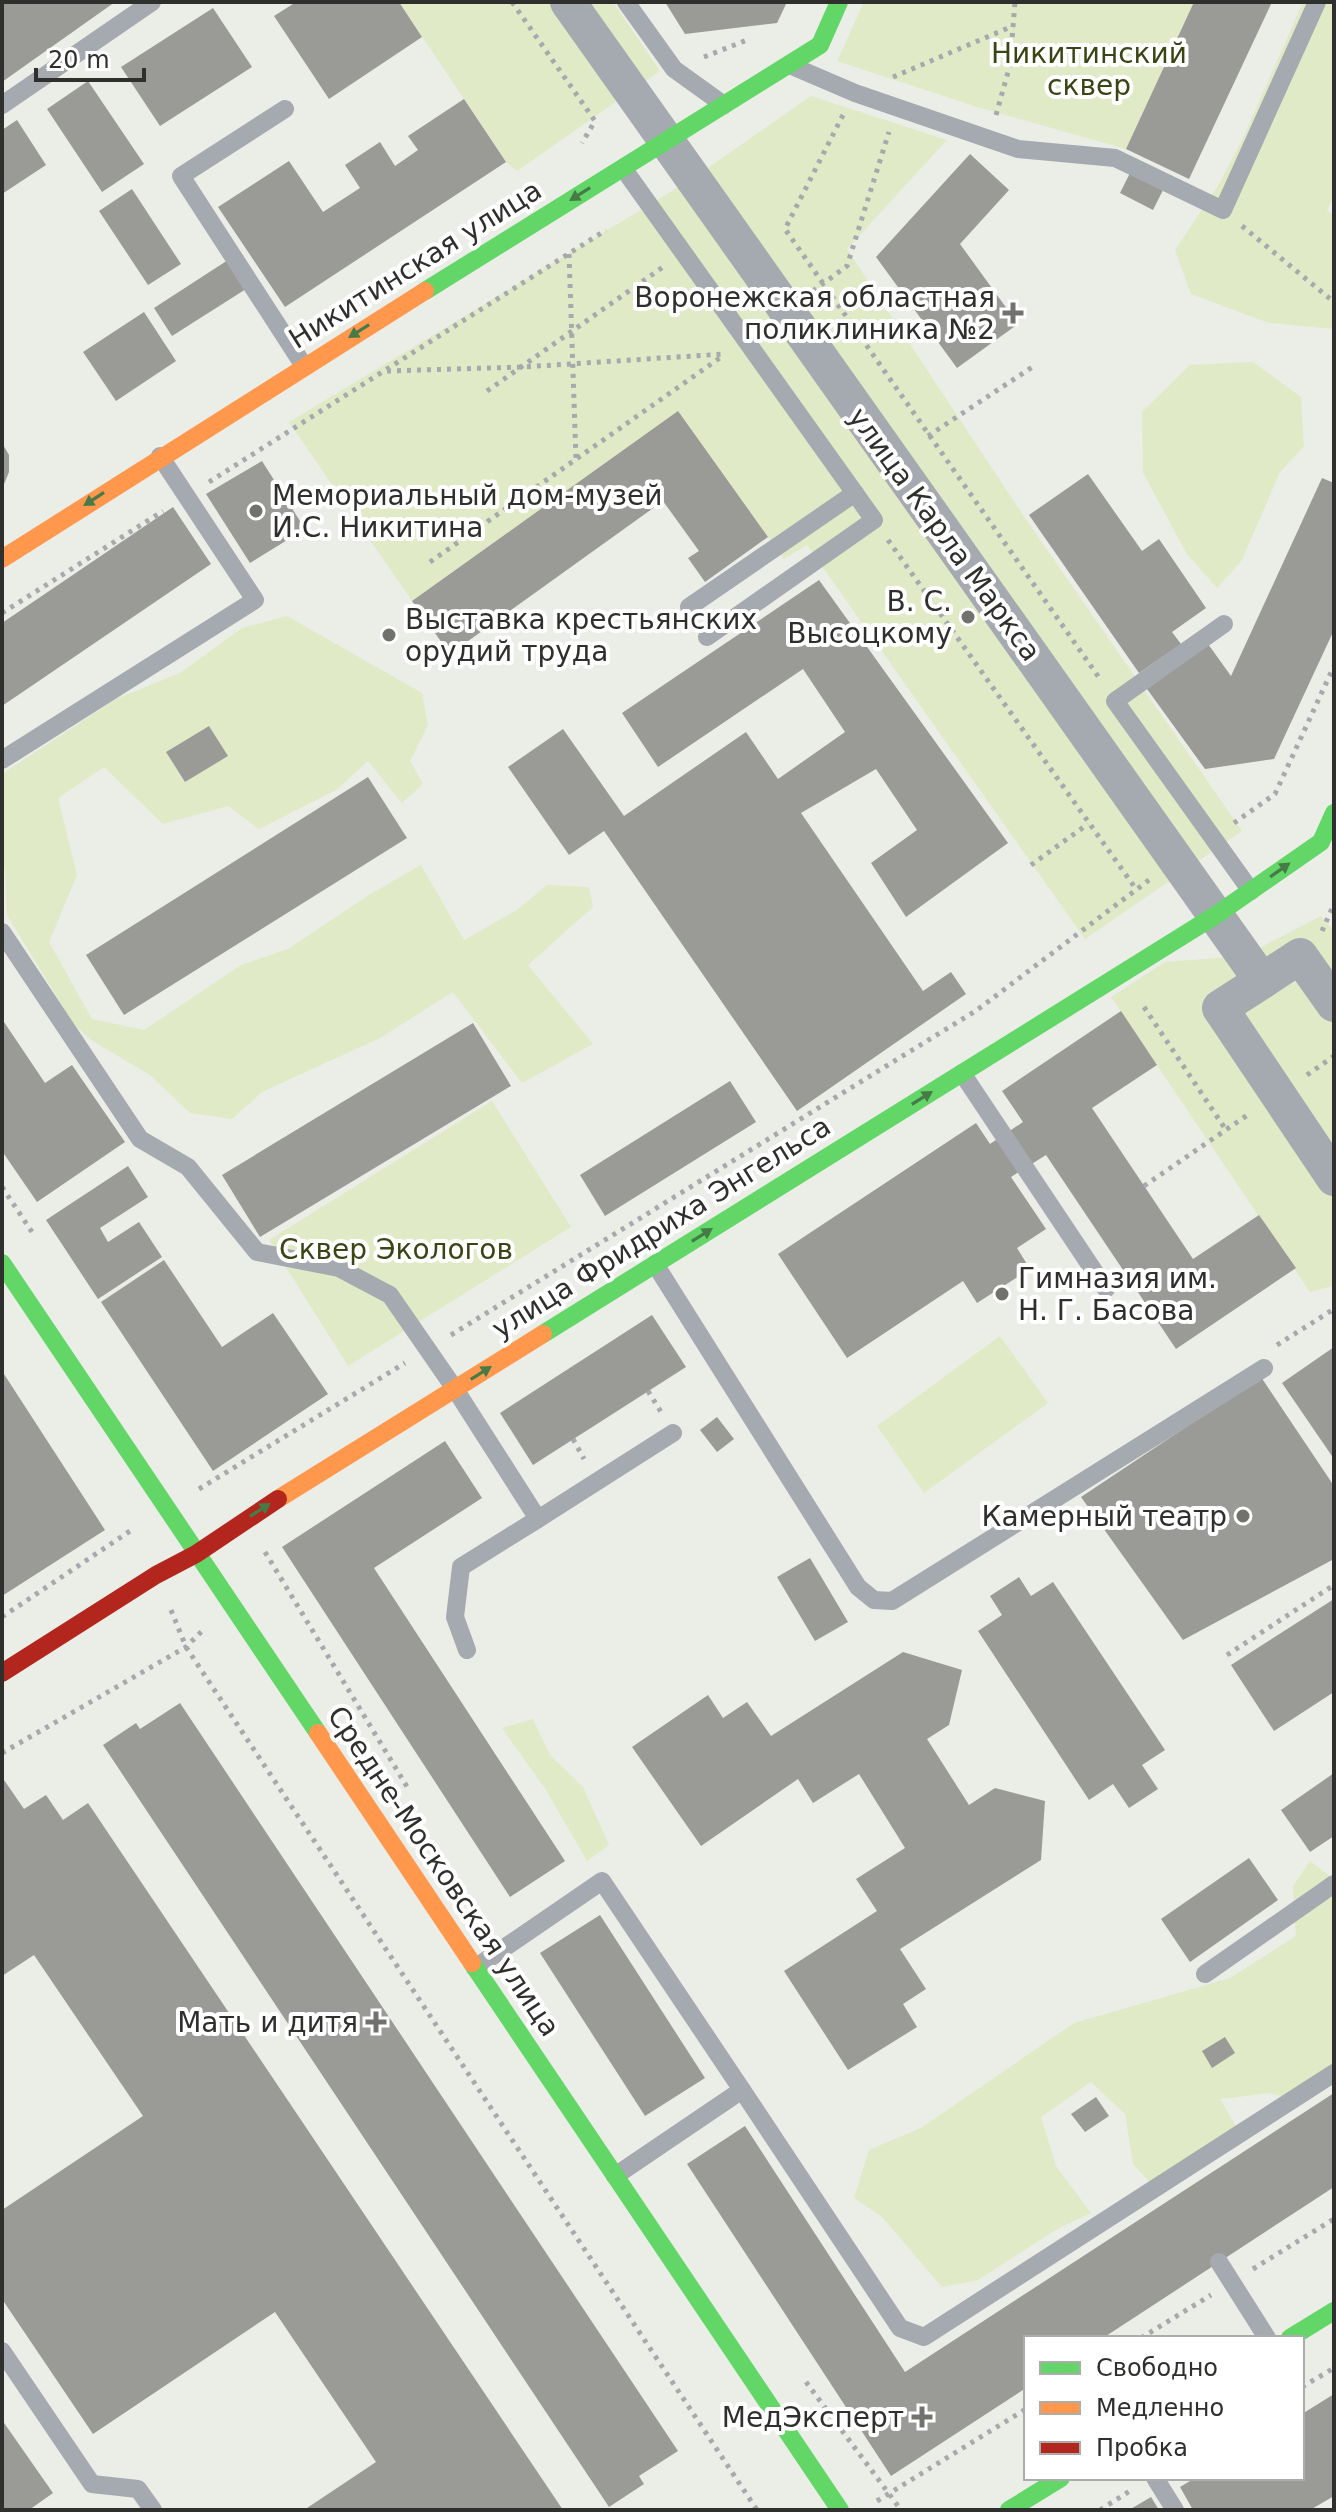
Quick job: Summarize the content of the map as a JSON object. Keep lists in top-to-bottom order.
{
  "streets": {
    "street": [
      "Никитинская улица",
      "улица Карла Маркса",
      "улица Фридриха Энгельса",
      "Средне-Московская улица"
    ]
  },
  "crossings": [
    ["Никитинская улица", "улица Карла Маркса"],
    ["улица Карла Маркса", "улица Фридриха Энгельса"],
    ["улица Фридриха Энгельса", "Средне-Московская улица"]
  ],
  "one_way": ["Никитинская улица", "улица Фридриха Энгельса"],
  "parks": ["Никитинский сквер", "Сквер Экологов"],
  "places": {
    "health": ["Воронежская областная поликлиника №2", "Мать и дитя", "МедЭксперт"],
    "other": [
      "Мемориальный дом-музей И.С. Никитина",
      "В. С. Высоцкому",
      "Выставка крестьянских орудий труда",
      "Гимназия им. Н. Г. Басова",
      "Камерный театр"
    ]
  },
  "legend": ["Свободно", "Медленно", "Пробка"],
  "scale_bar": "20 m"
}
